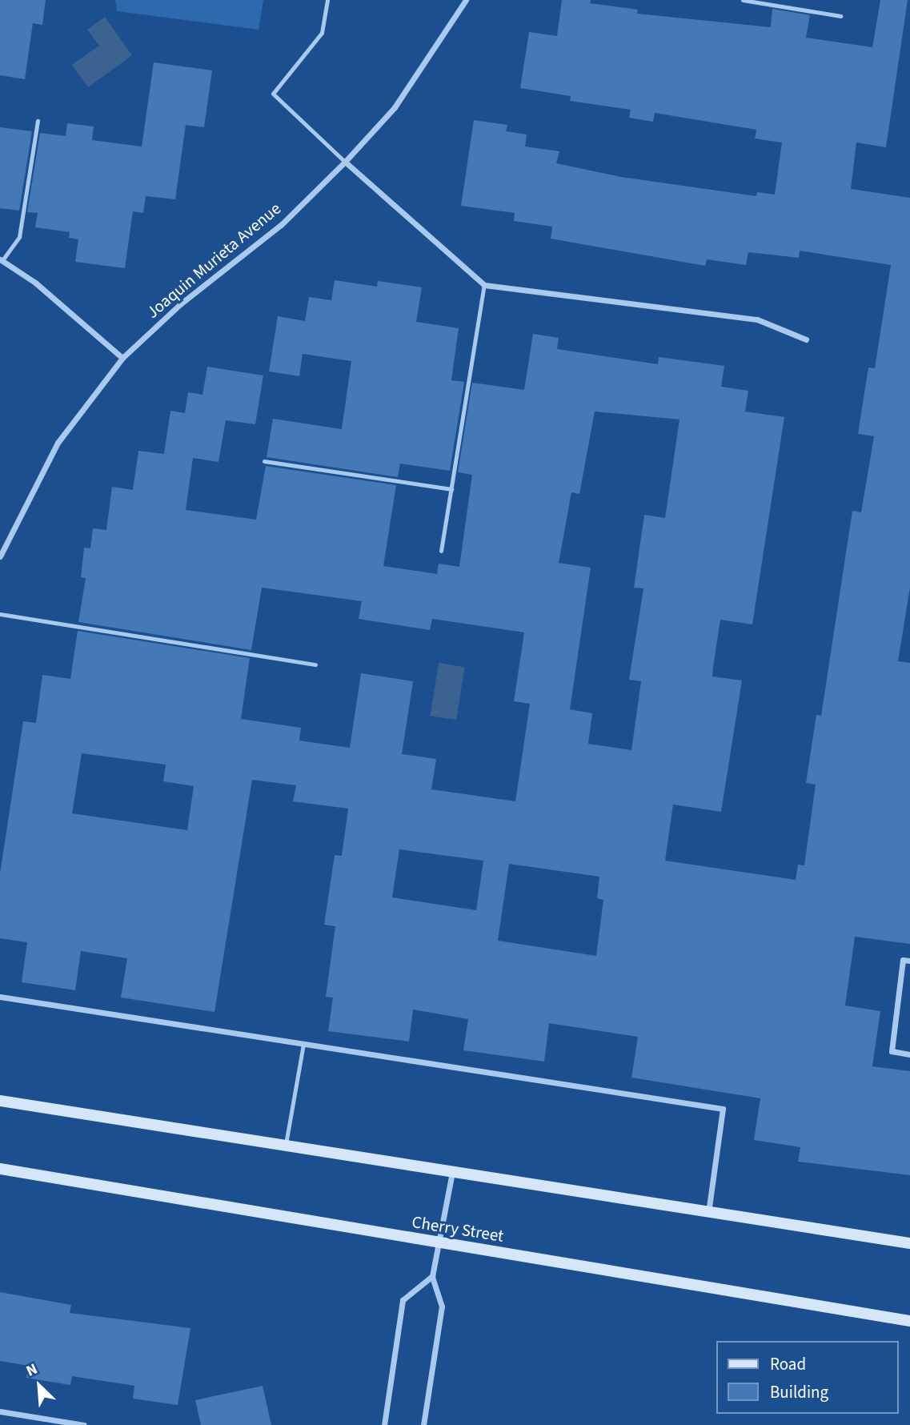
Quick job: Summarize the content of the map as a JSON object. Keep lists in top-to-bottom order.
{
  "streets": {
    "main road": ["Cherry Street"],
    "street": ["Joaquin Murieta Avenue"]
  },
  "legend": ["Road", "Building"],
  "north": "top left"
}
